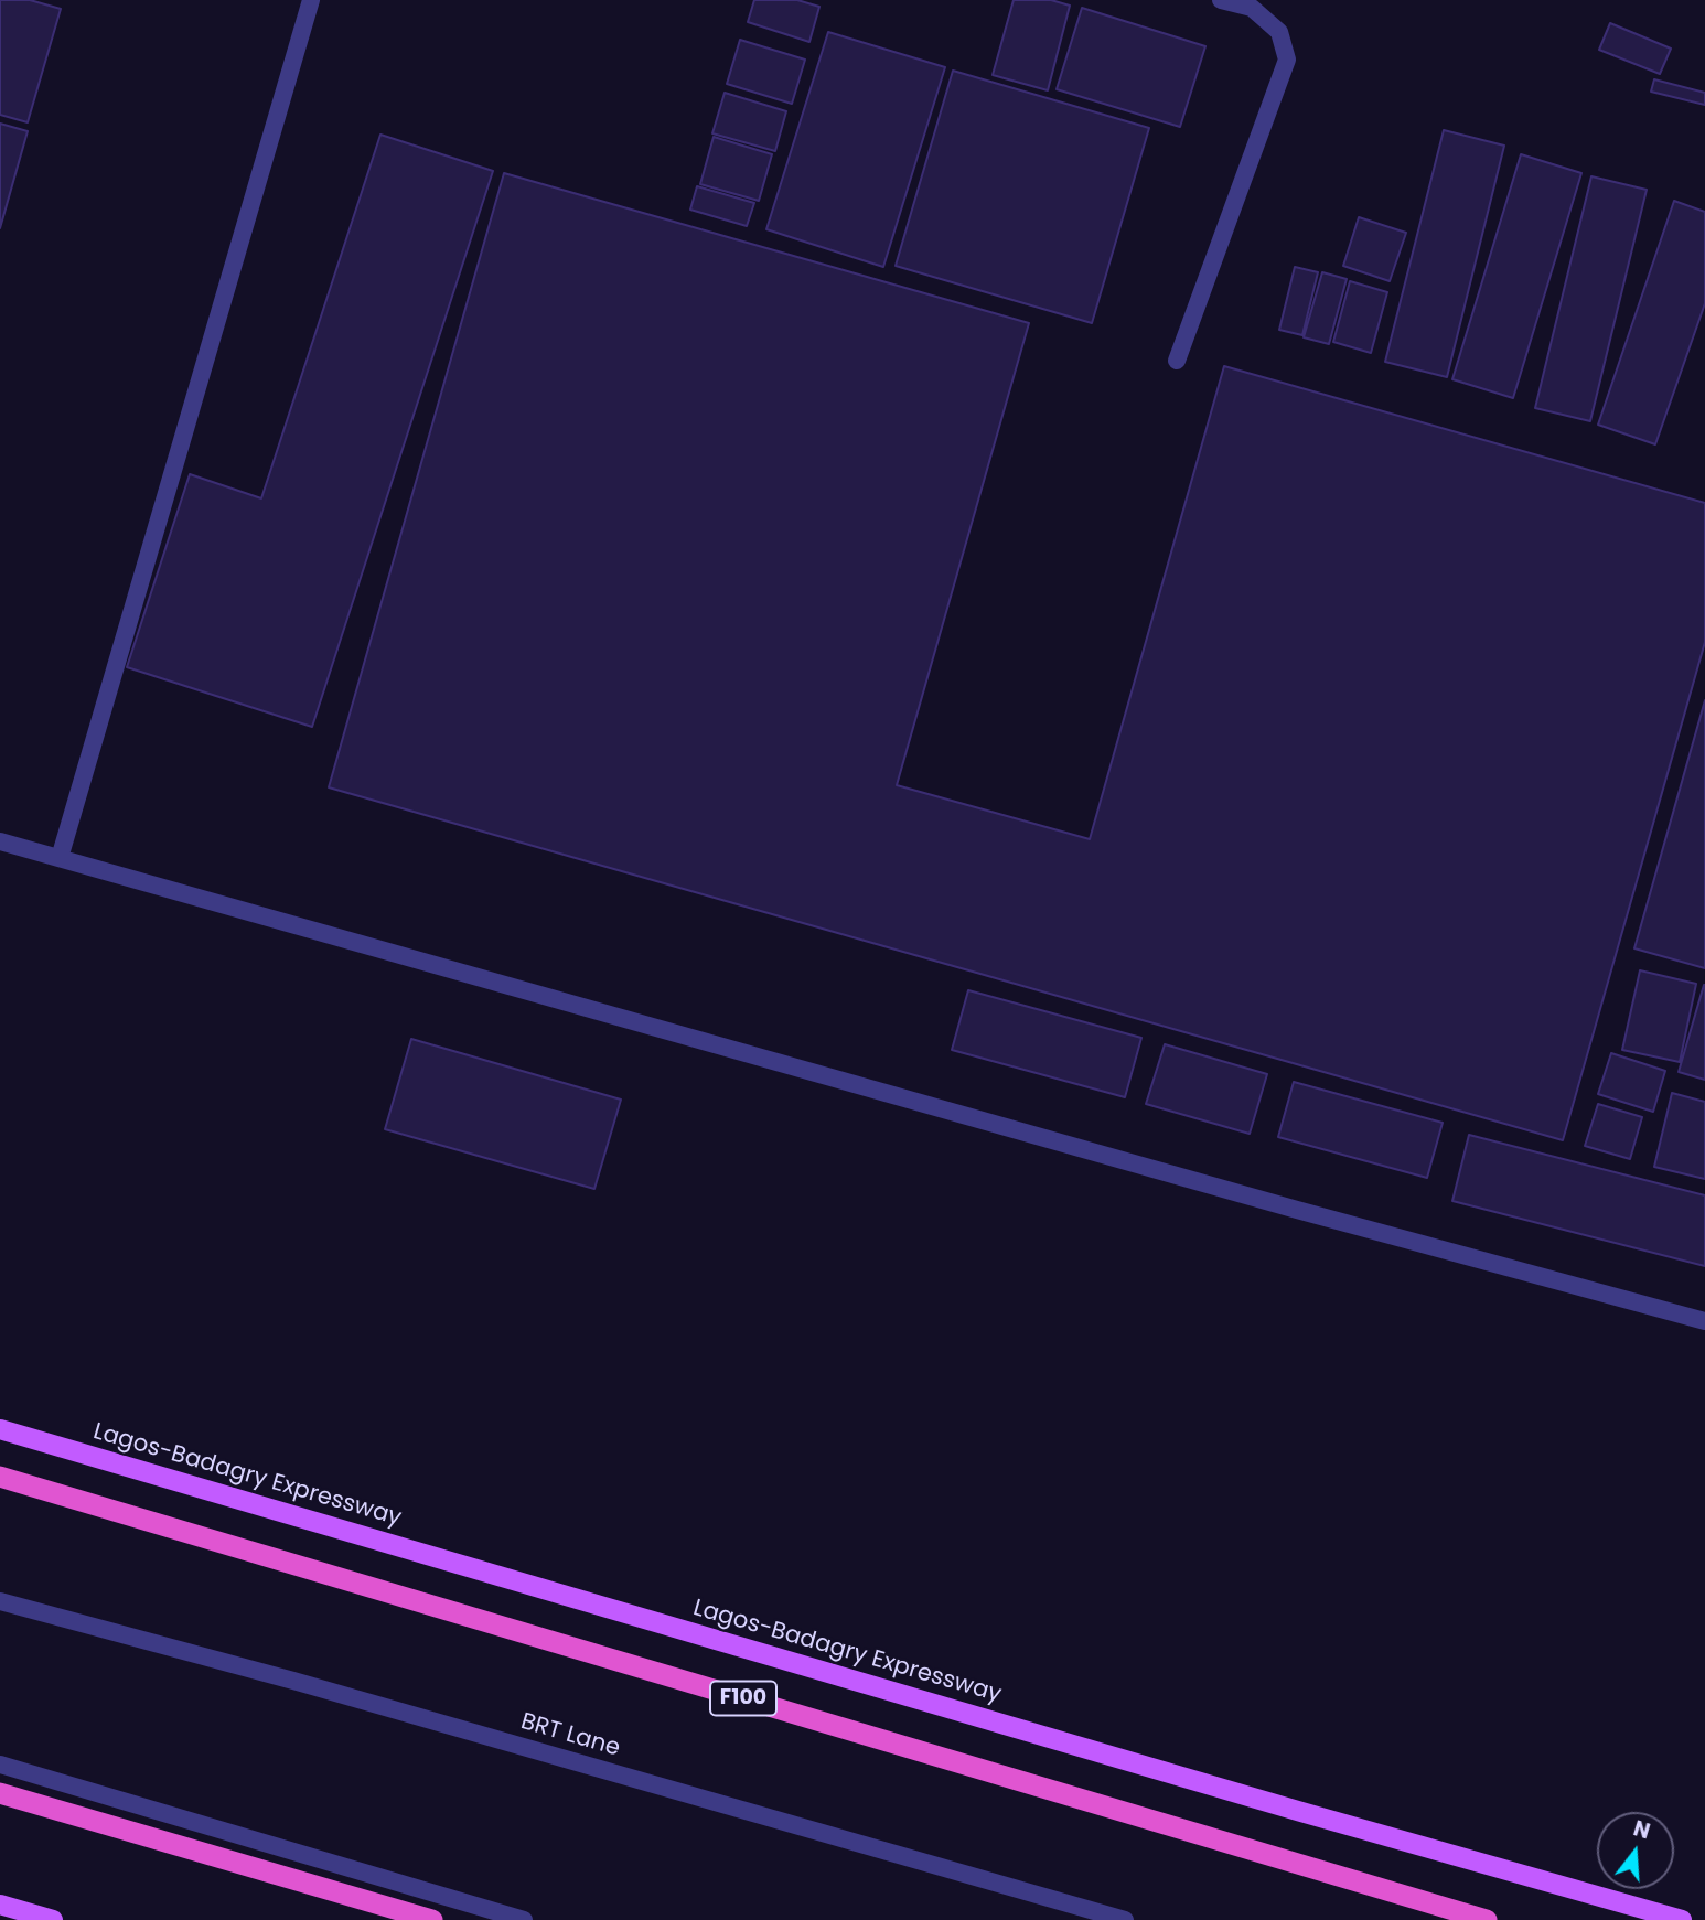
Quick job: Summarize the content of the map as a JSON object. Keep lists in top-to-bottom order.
{
  "streets": {
    "highway": ["F100"],
    "main road": ["Lagos-Badagry Expressway"],
    "lane": ["BRT Lane"]
  },
  "north": "top"
}
